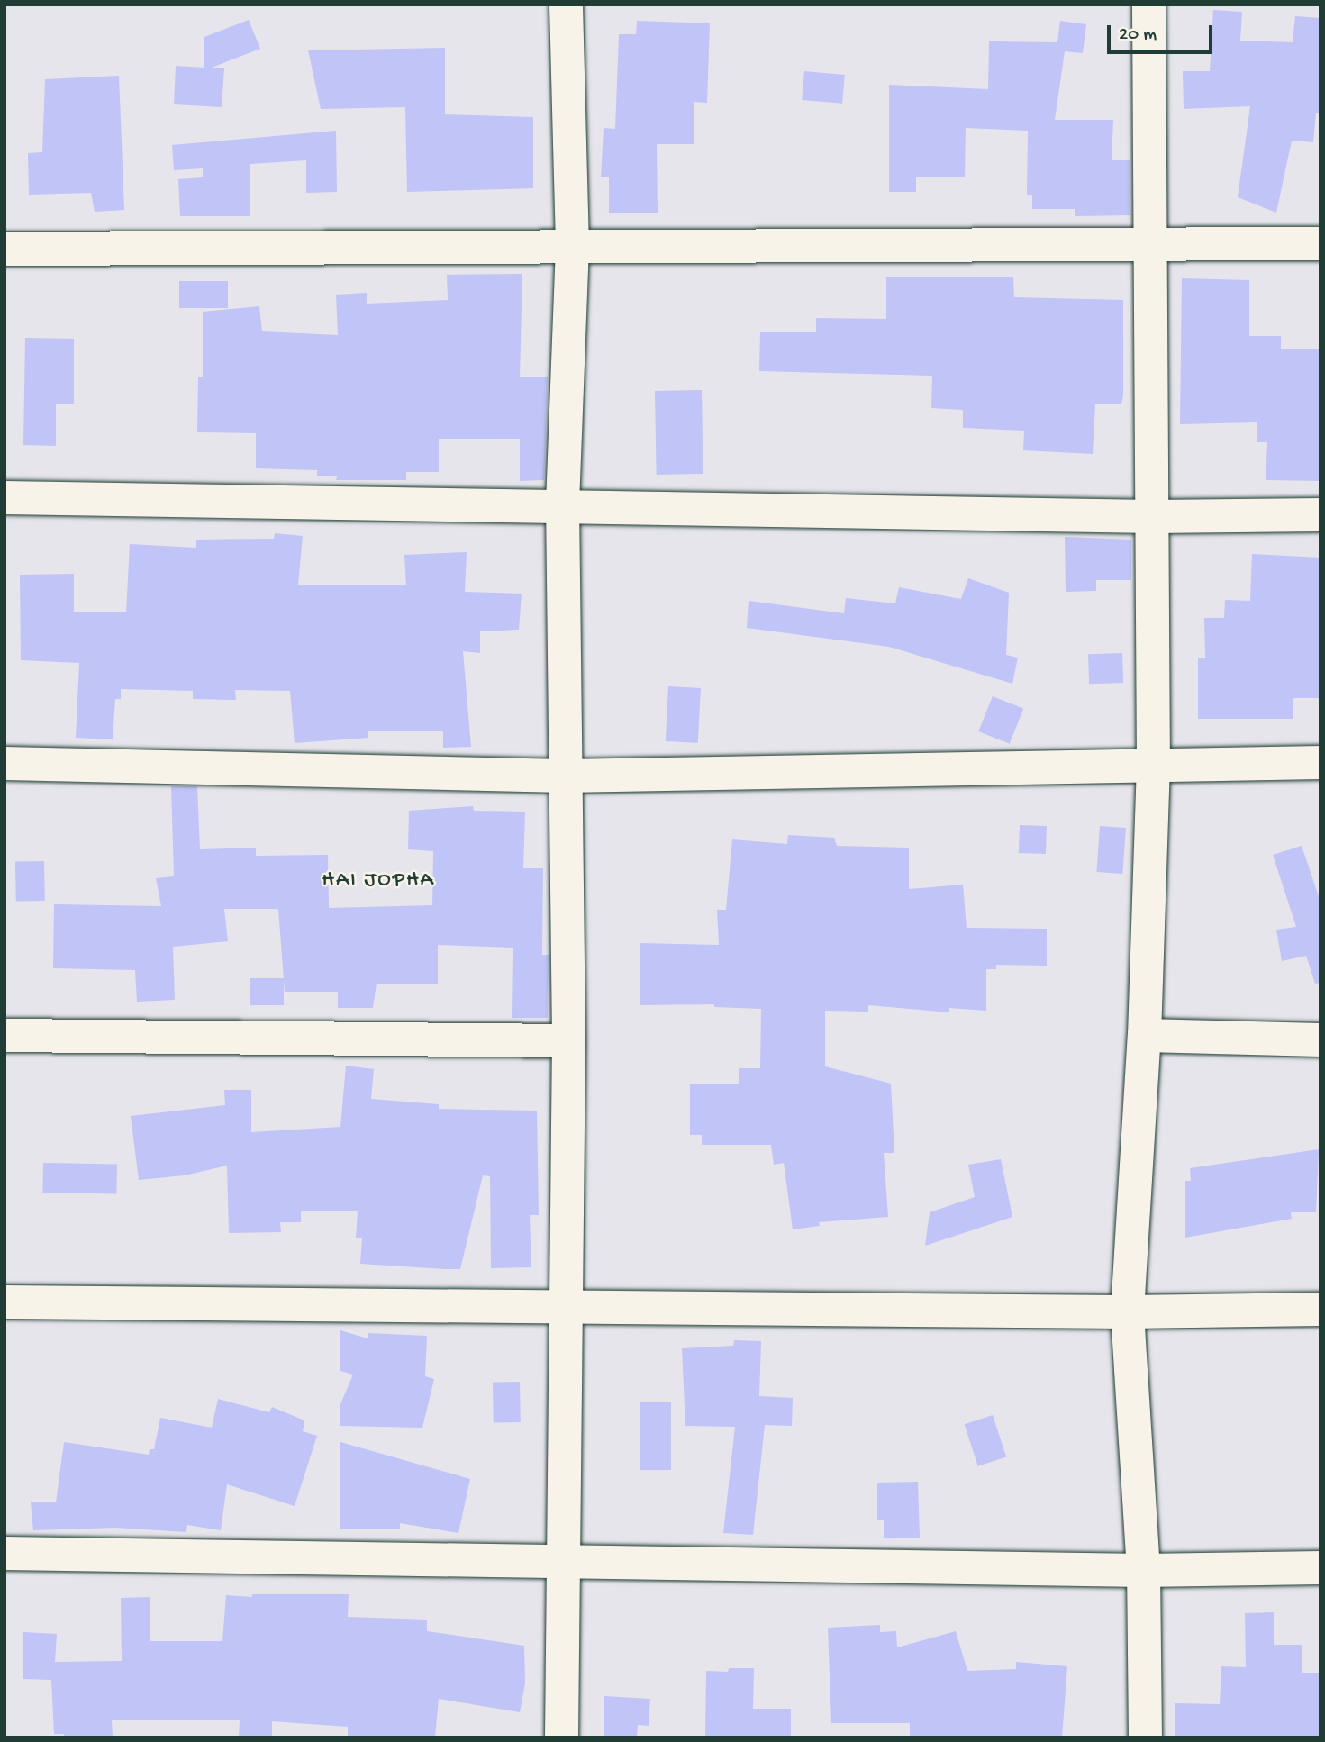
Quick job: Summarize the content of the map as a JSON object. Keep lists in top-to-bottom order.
{
  "districts": ["HAI JOPHA"],
  "scale_bar": "20 m"
}
